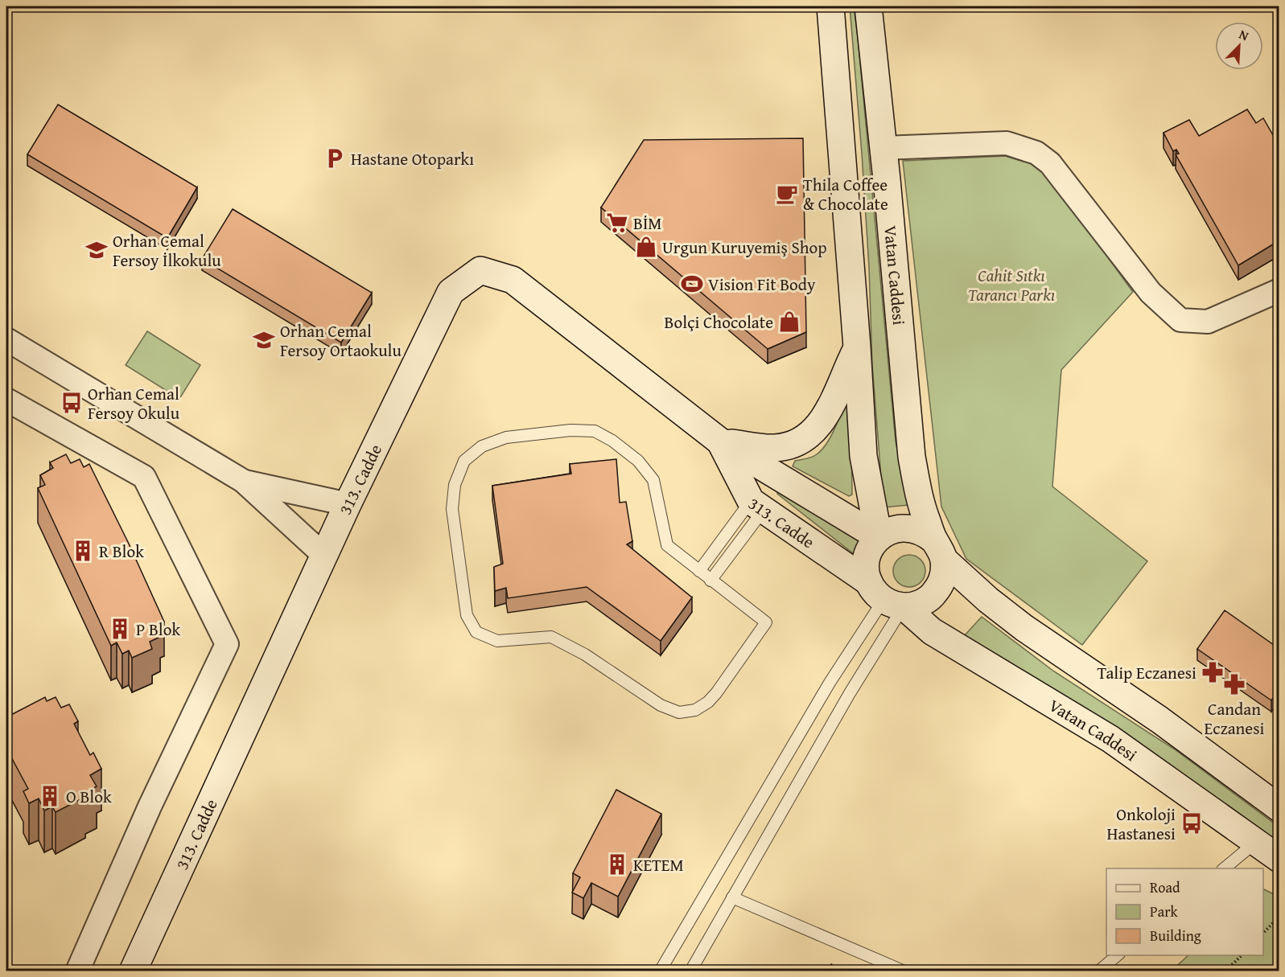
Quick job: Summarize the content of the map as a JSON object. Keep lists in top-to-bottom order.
{
  "streets": {
    "main road": ["Vatan Caddesi", "313. Cadde"]
  },
  "crossings": [
    ["Vatan Caddesi", "313. Cadde"]
  ],
  "parks": ["Cahit Sıtkı Tarancı Parkı"],
  "places": {
    "parking": ["Hastane Otoparkı"],
    "cafe": ["Thila Coffee & Chocolate"],
    "supermarket": ["BİM"],
    "shop": ["Urgun Kuruyemiş Shop", "Bolçi Chocolate"],
    "school or university": ["Orhan Cemal Fersoy İlkokulu", "Orhan Cemal Fersoy Ortaokulu"],
    "sports": ["Vision Fit Body"],
    "bus stop": ["Orhan Cemal Fersoy Okulu", "Onkoloji Hastanesi"],
    "building": [
      "R Blok",
      "P Blok",
      "O Blok",
      "KETEM"
    ],
    "pharmacy": ["Talip Eczanesi", "Candan Eczanesi"]
  },
  "legend": ["Road", "Park", "Building"],
  "north": "top right"
}
